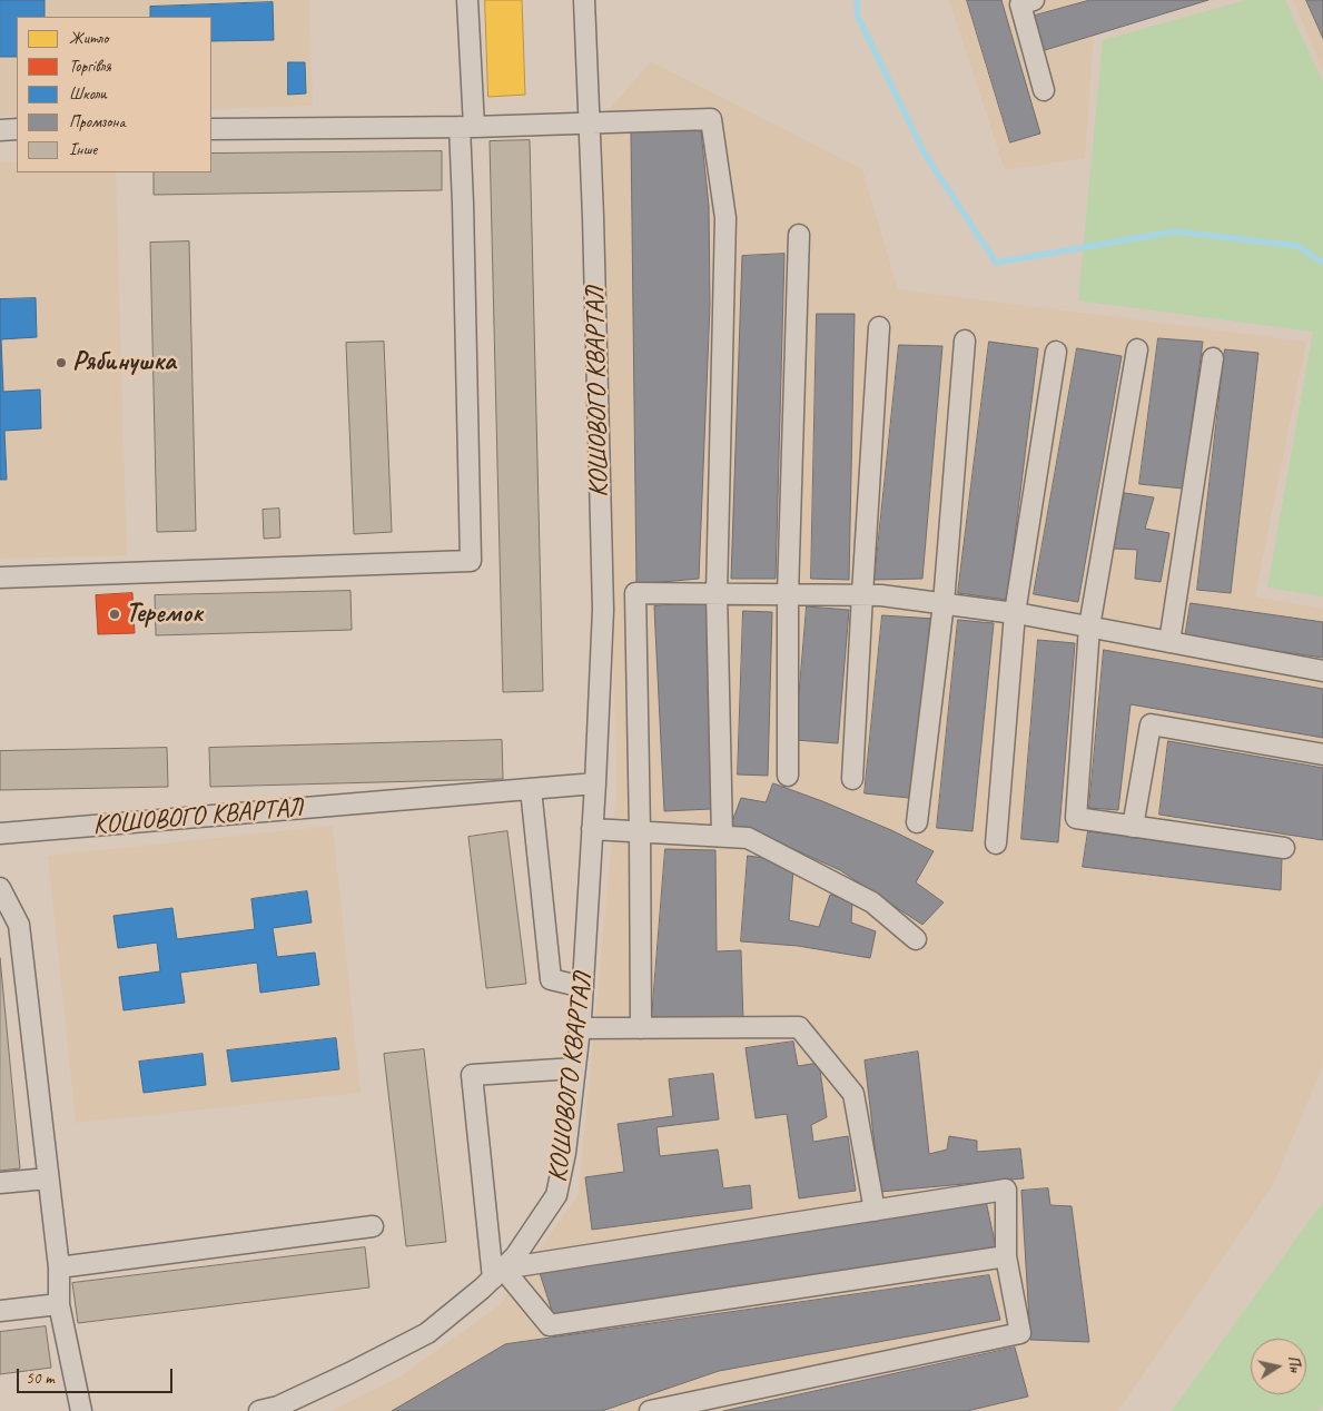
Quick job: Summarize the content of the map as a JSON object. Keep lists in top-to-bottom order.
{
  "streets": {
    "street": ["КОШОВОГО КВАРТАЛ"]
  },
  "places": ["Рябинушка", "Теремок"],
  "legend": [
    "Житло",
    "Торгівля",
    "Школи",
    "Промзона",
    "Інше"
  ],
  "scale_bar": "50 m",
  "north": "right"
}
